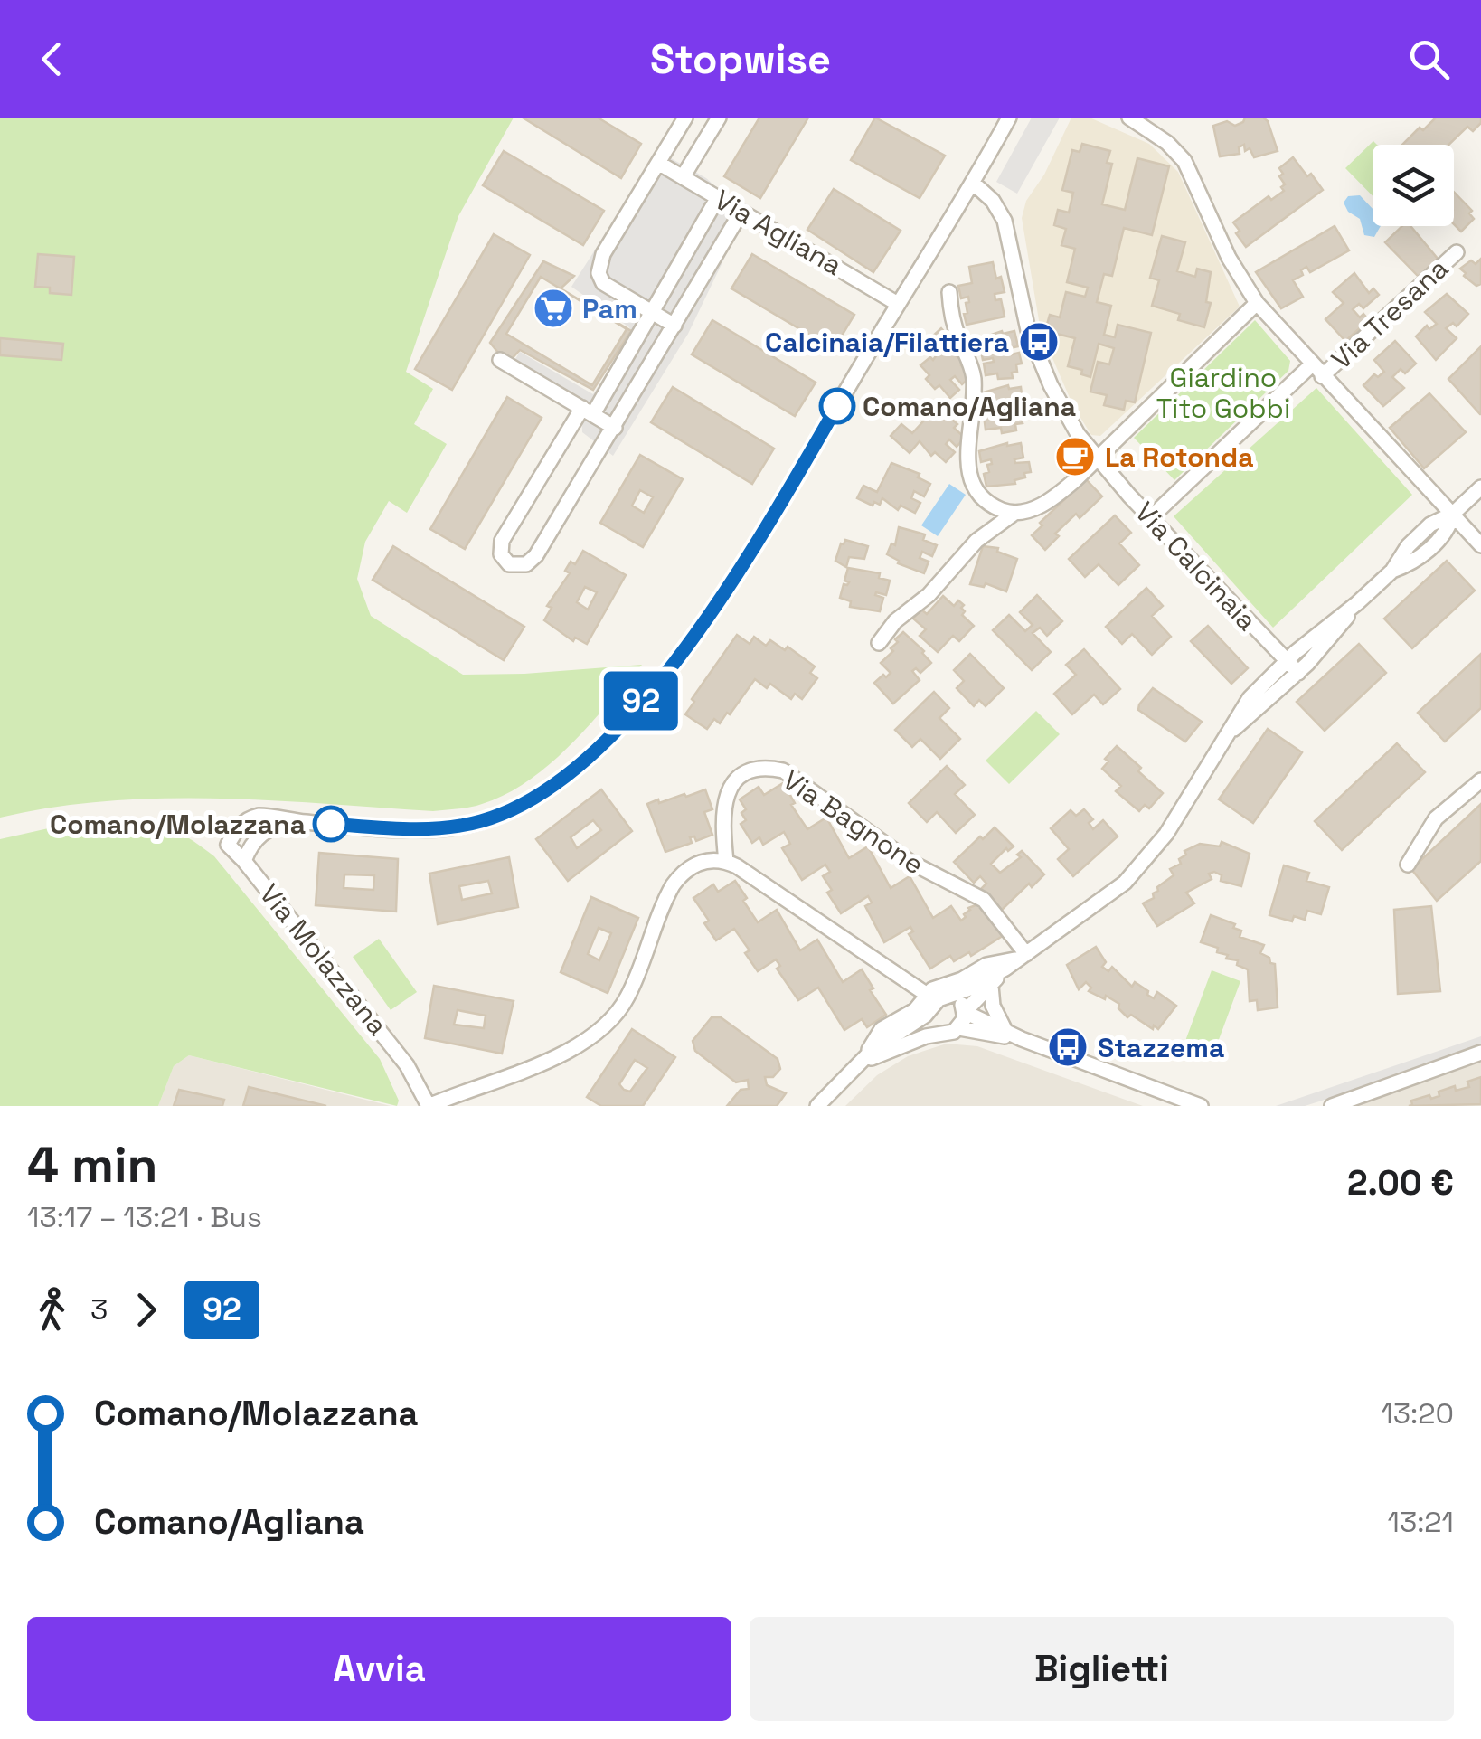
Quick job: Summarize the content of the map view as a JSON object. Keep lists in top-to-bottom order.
{
  "streets": {
    "street": [
      "Via Agliana",
      "Via Tresana",
      "Via Calcinaia",
      "Via Bagnone",
      "Via Molazzana"
    ]
  },
  "crossings": [
    ["Via Tresana", "Via Calcinaia"]
  ],
  "parks": ["Giardino Tito Gobbi"],
  "places": {
    "supermarket": ["Pam"],
    "bus stop": ["Calcinaia/Filattiera", "Stazzema"],
    "other": ["Comano/Agliana", "Comano/Molazzana"],
    "cafe": ["La Rotonda"]
  },
  "lines": ["bus line 92"],
  "page": {
    "header": "Stopwise",
    "on_map": "92",
    "heading": ["4 min", "13:17 – 13:21 · Bus", "2.00 €"],
    "legs": ["3", "92"],
    "list": [
      {
        "name": "Comano/Molazzana",
        "value": "13:20"
      },
      {
        "name": "Comano/Agliana",
        "value": "13:21"
      }
    ],
    "buttons": ["Avvia", "Biglietti"]
  }
}
